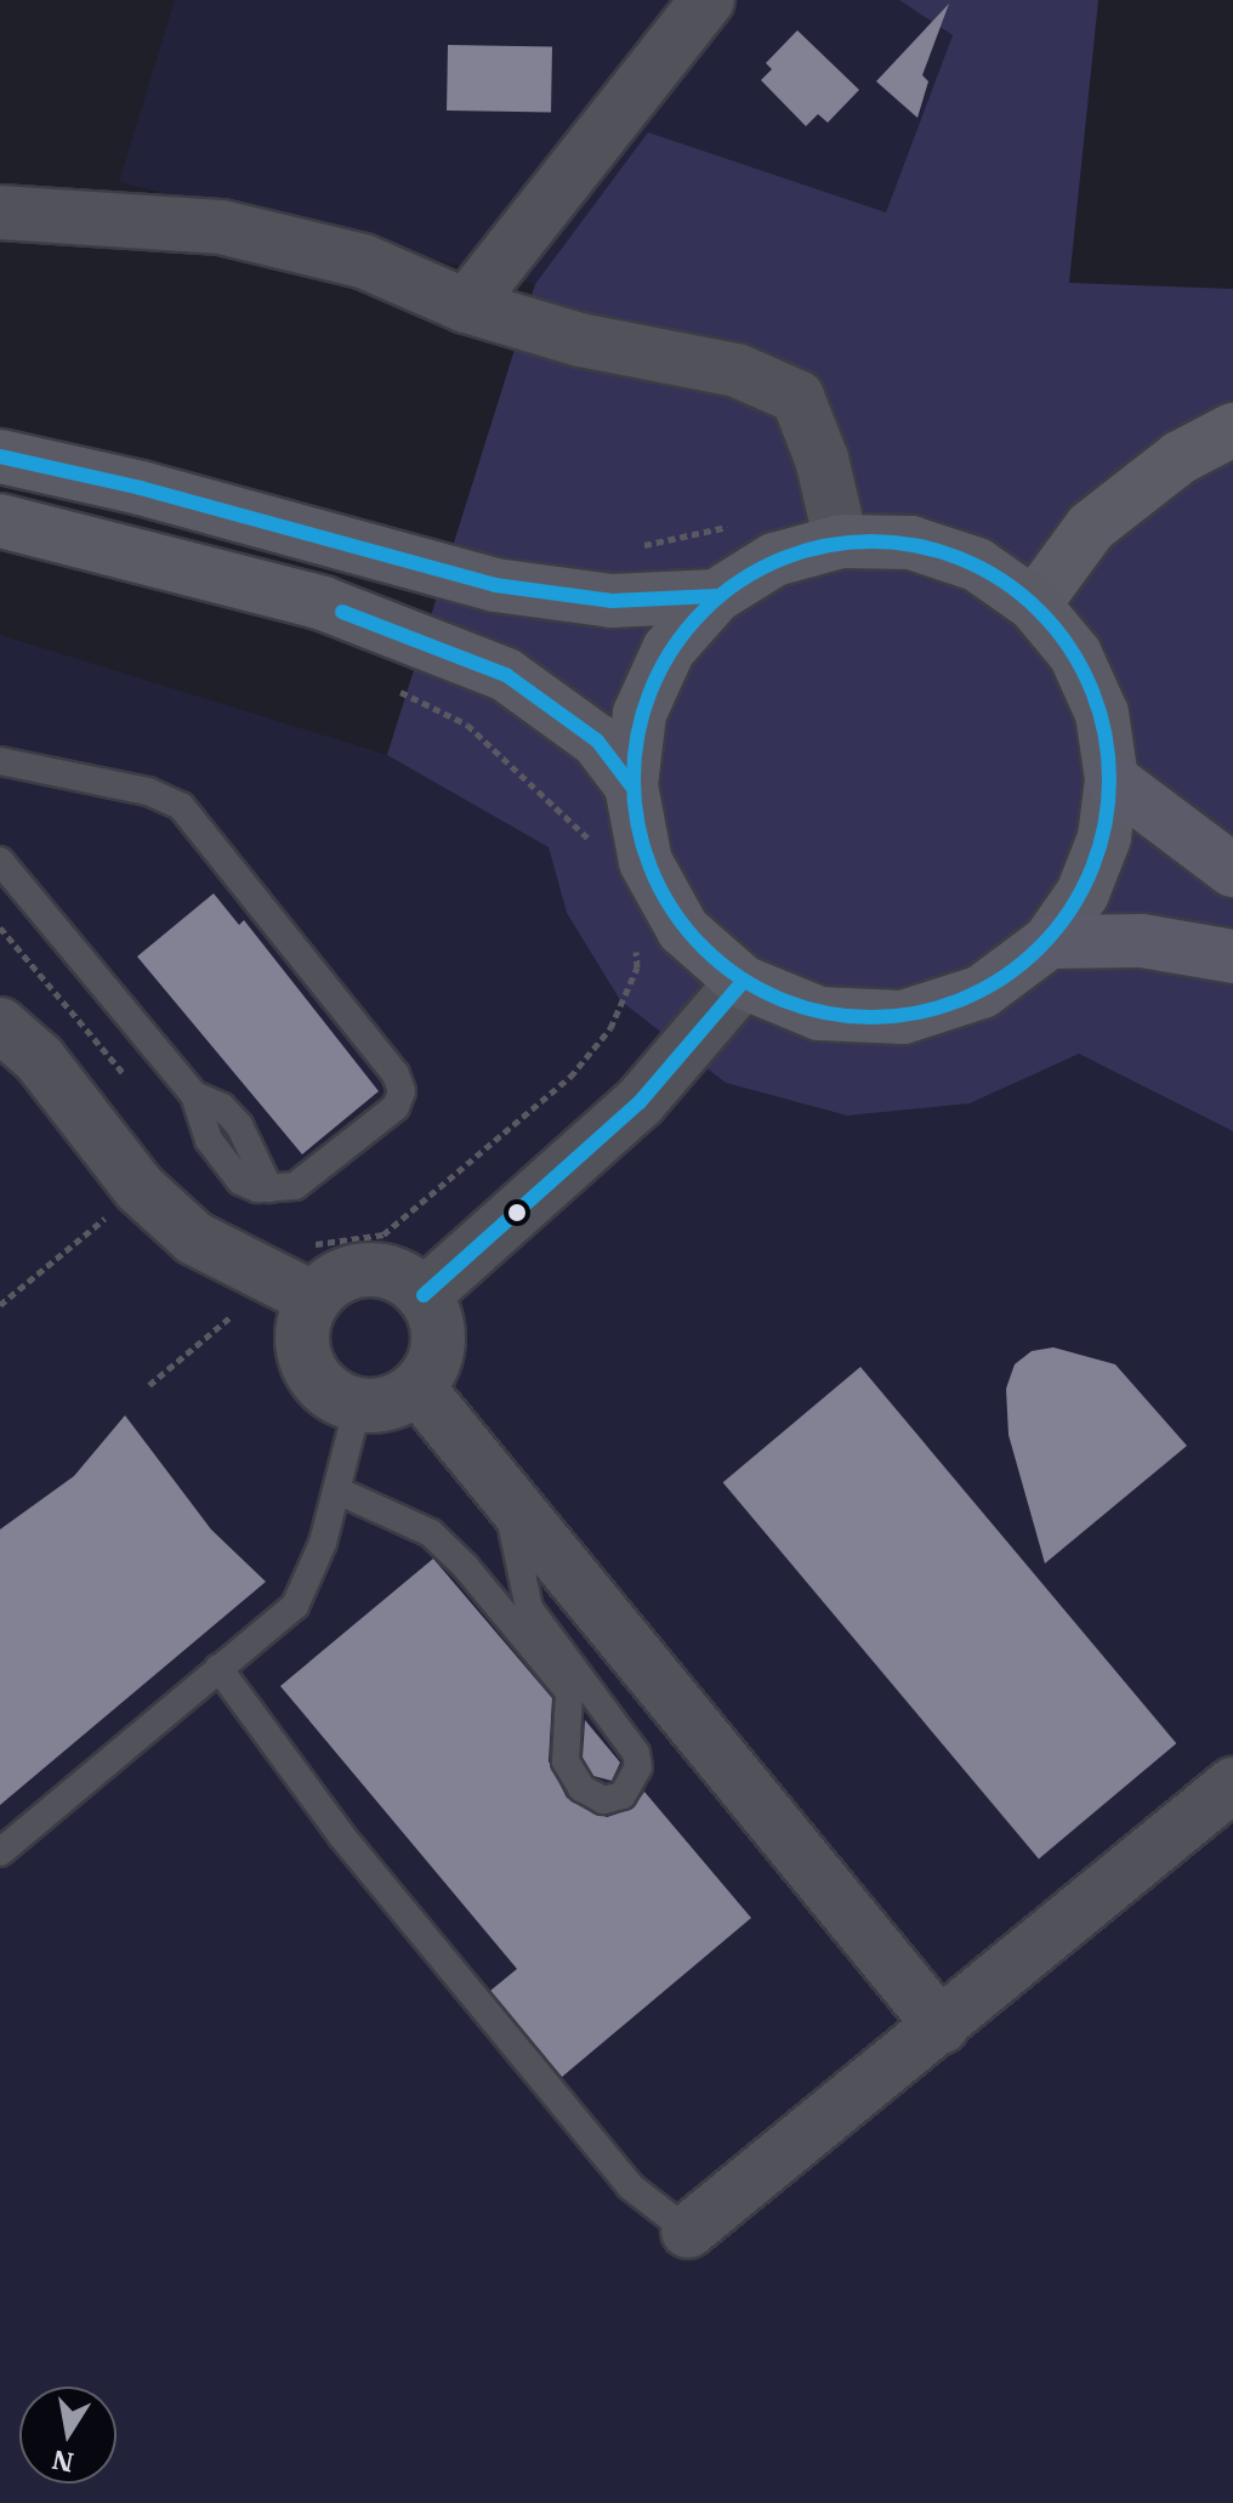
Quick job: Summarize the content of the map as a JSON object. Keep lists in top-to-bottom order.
{
  "north": "bottom"
}
